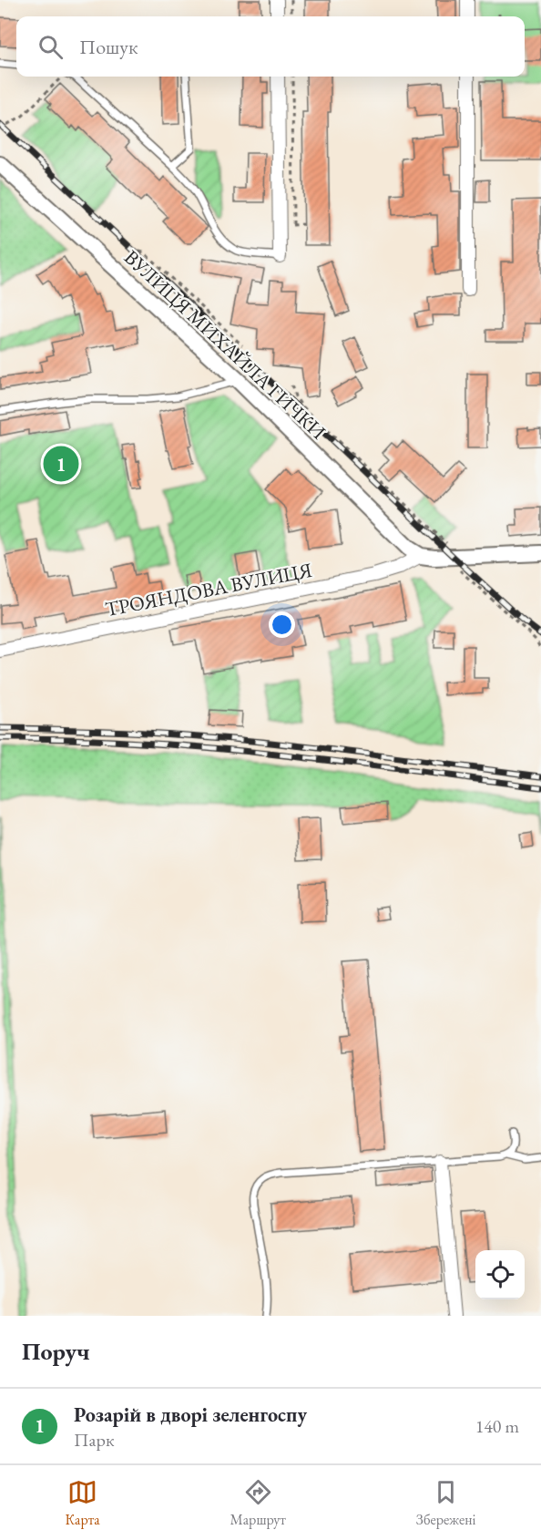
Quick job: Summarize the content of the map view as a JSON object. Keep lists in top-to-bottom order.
{
  "streets": {
    "street": ["ВУЛИЦЯ МИХАЙЛА ГИЧКИ", "ТРОЯНДОВА ВУЛИЦЯ"]
  },
  "crossings": [
    ["ВУЛИЦЯ МИХАЙЛА ГИЧКИ", "ТРОЯНДОВА ВУЛИЦЯ"]
  ],
  "page": {
    "search": "Пошук",
    "pins": "1",
    "heading": "Поруч",
    "list": [
      {
        "mark": "1",
        "name": "Розарій в дворі зеленгоспу",
        "note": "Парк",
        "value": "140 m"
      }
    ],
    "nav": ["Карта", "Маршрут", "Збережені"]
  }
}
